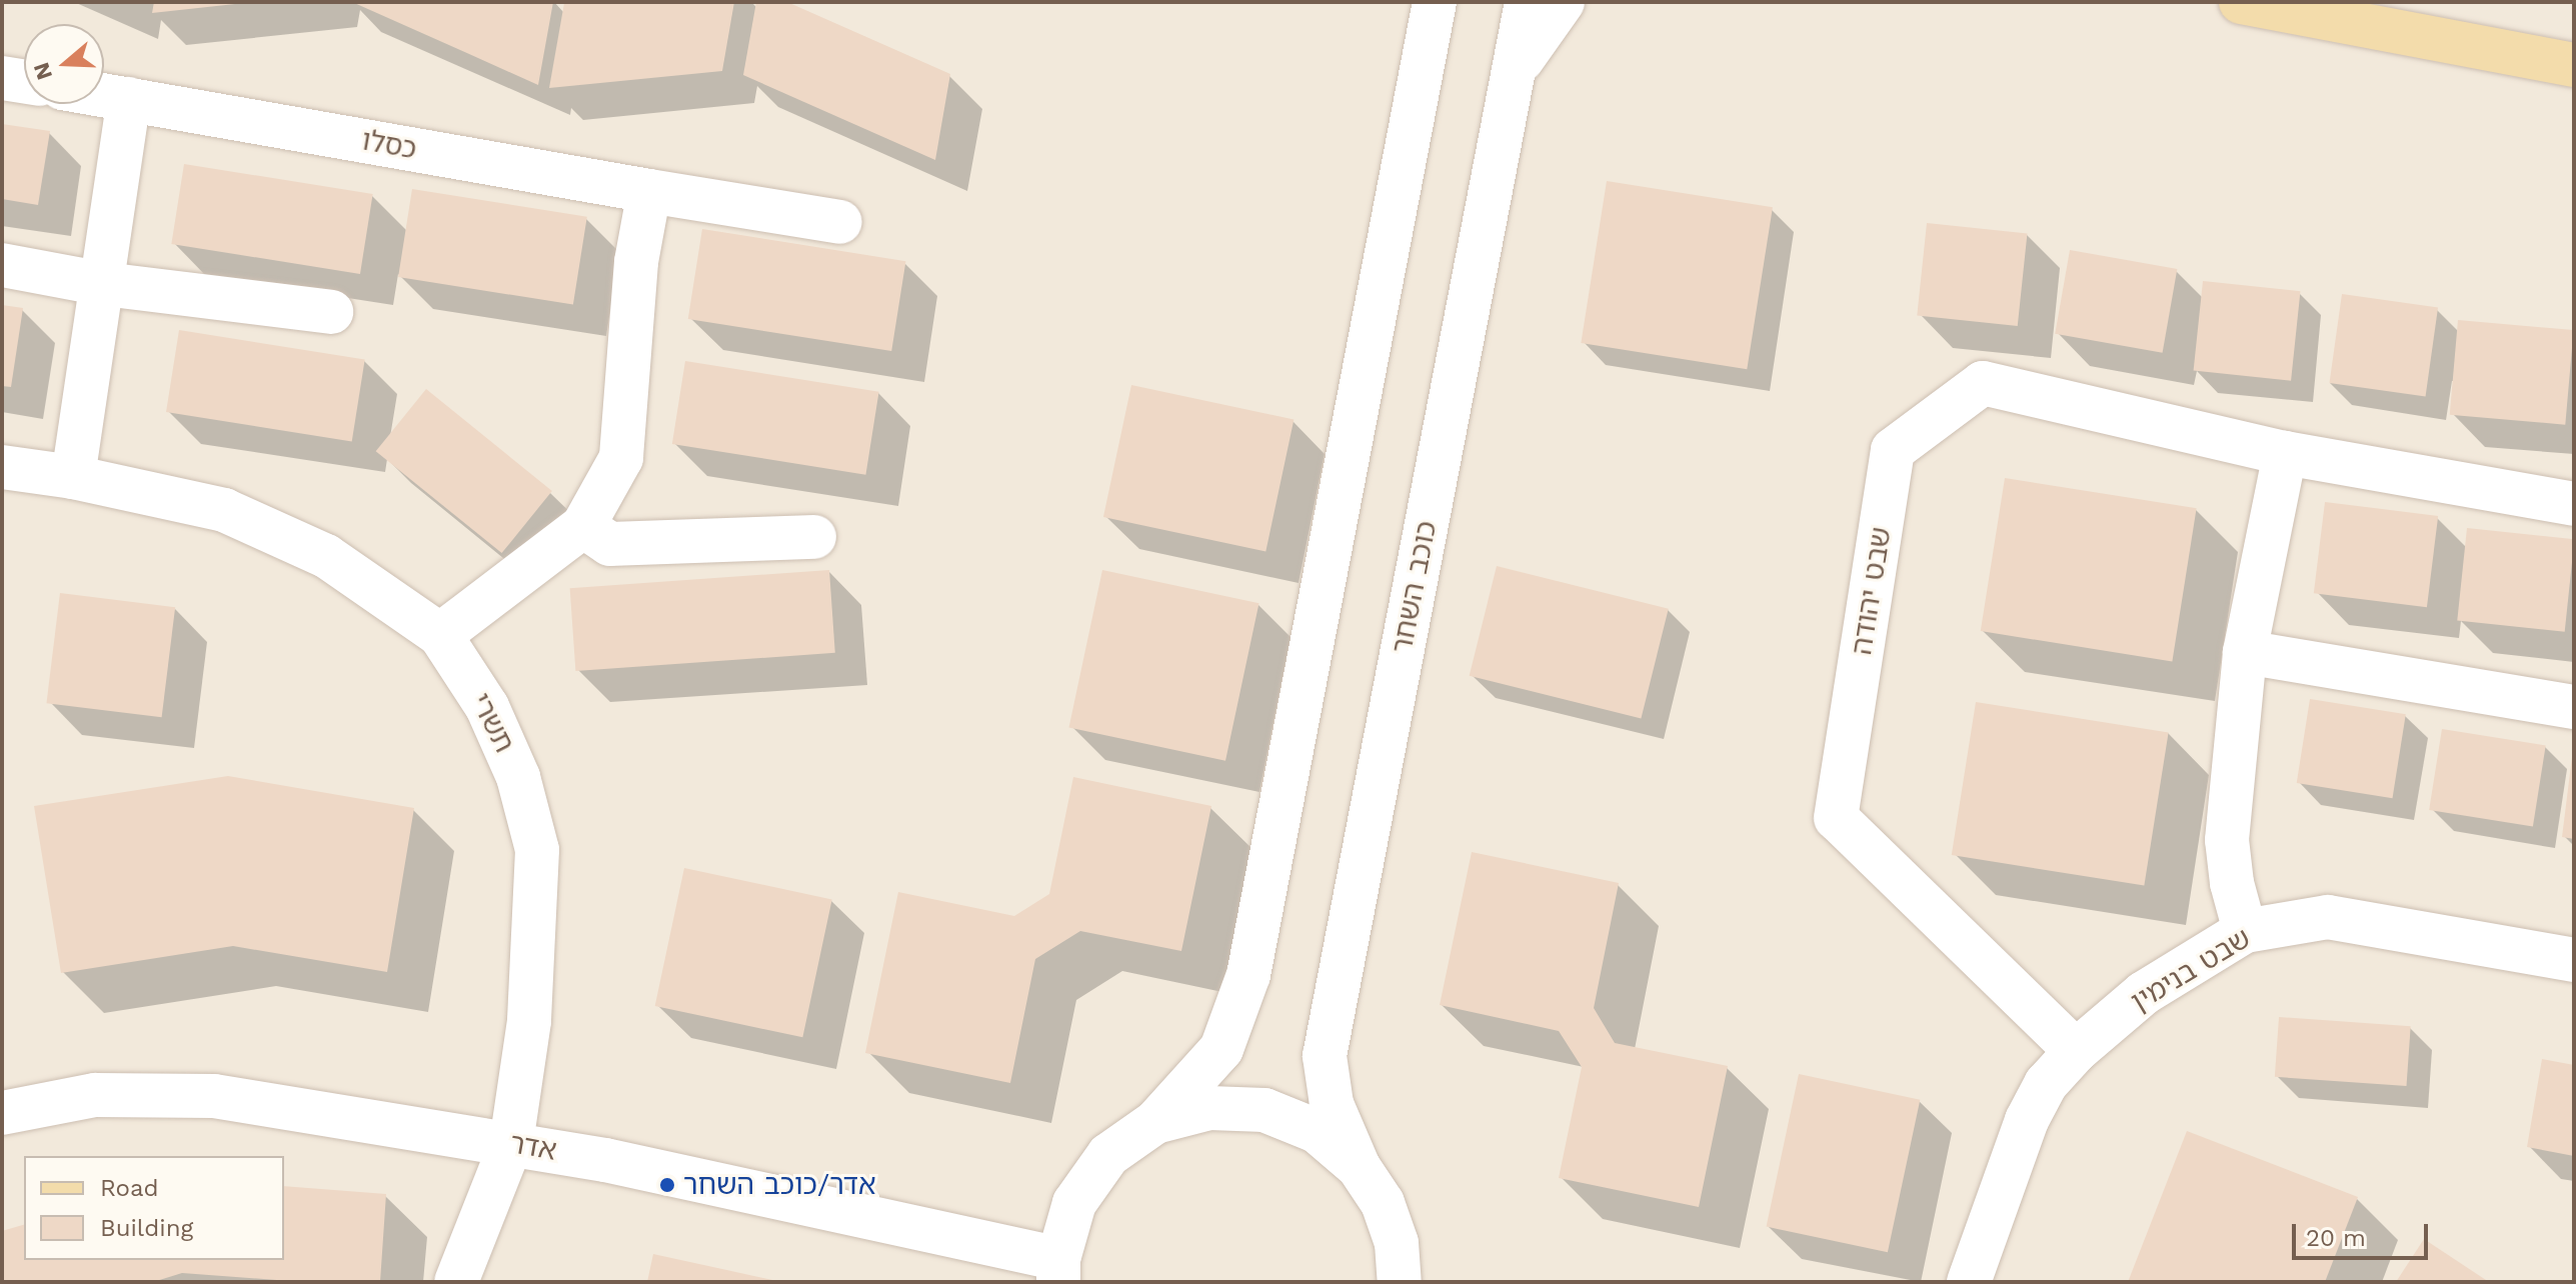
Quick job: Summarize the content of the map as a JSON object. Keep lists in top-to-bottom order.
{
  "streets": {
    "street": [
      "כסלו",
      "כוכב השחר",
      "שבט יהודה",
      "תשרי",
      "שבט בנימין",
      "אדר"
    ]
  },
  "crossings": [
    ["שבט יהודה", "שבט בנימין"],
    ["תשרי", "אדר"]
  ],
  "places": ["אדר/כוכב השחר"],
  "legend": ["Road", "Building"],
  "scale_bar": "20 m",
  "north": "left"
}
